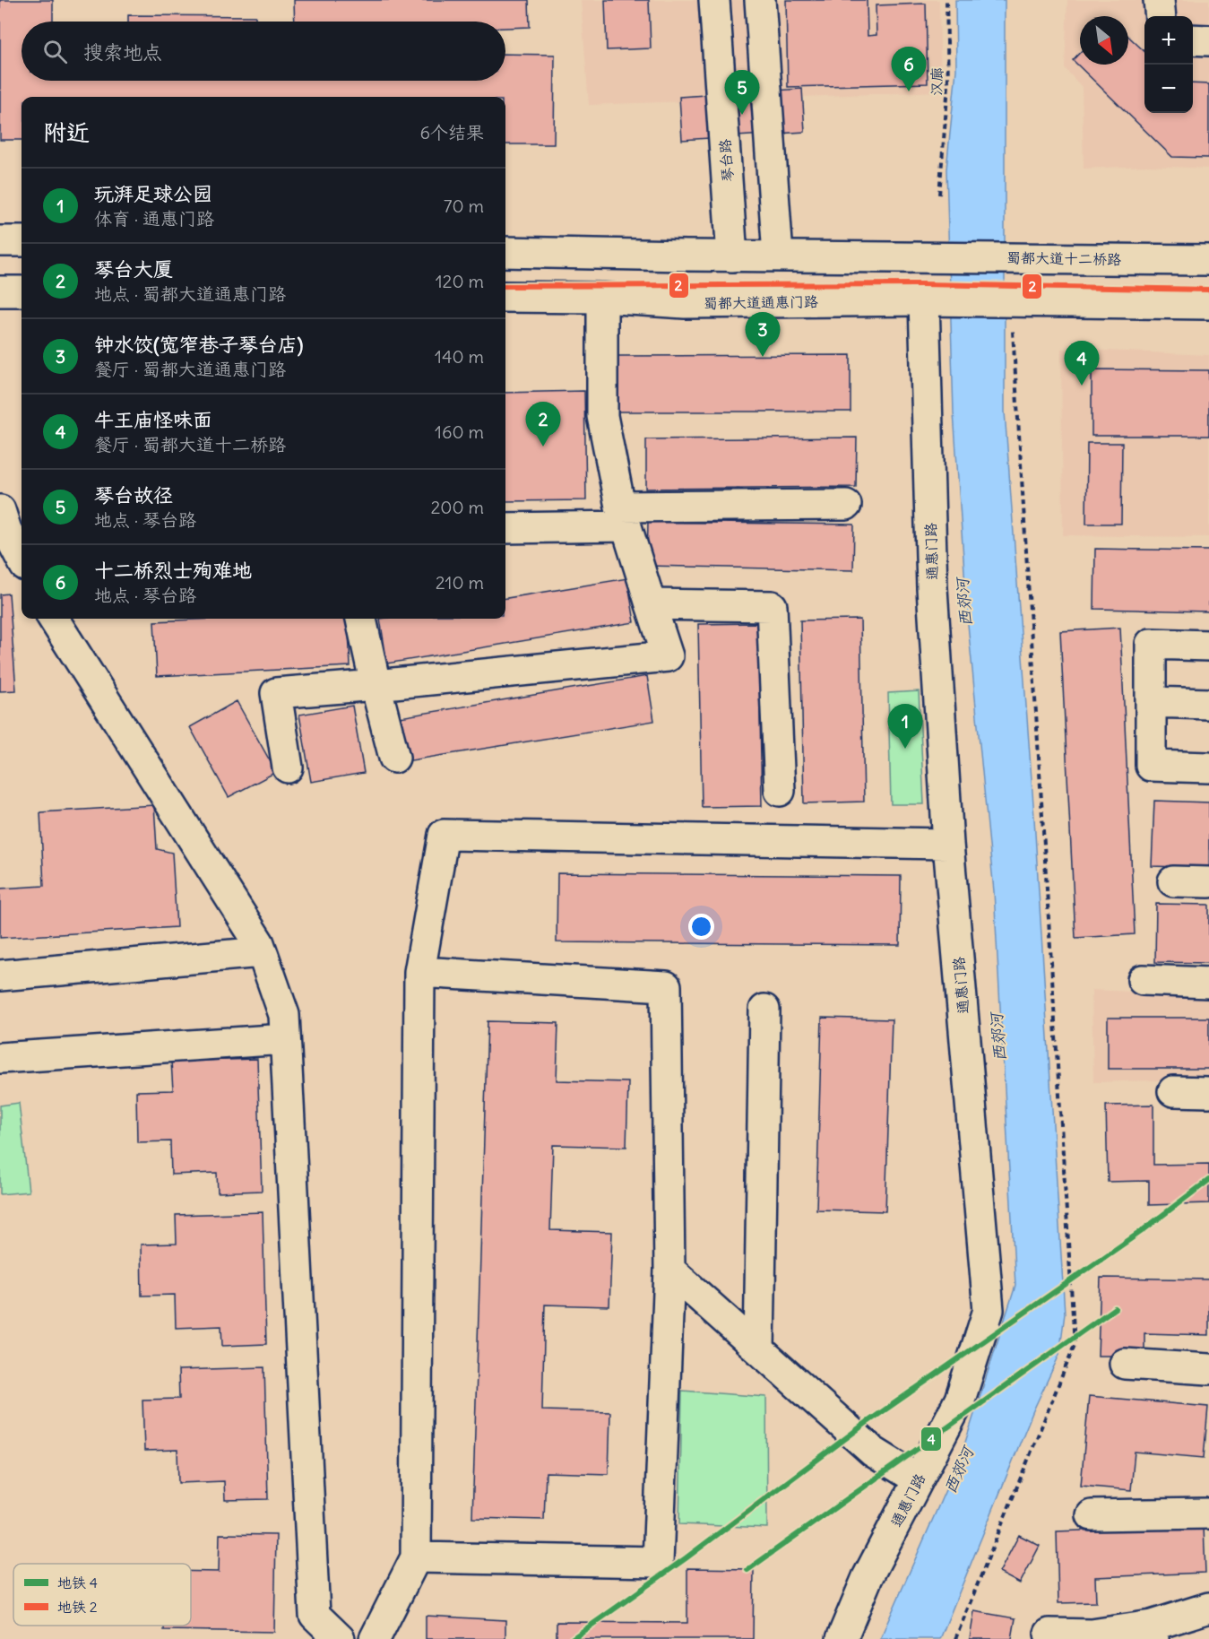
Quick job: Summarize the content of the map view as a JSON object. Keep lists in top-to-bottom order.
{
  "streets": {
    "street": [
      "琴台路",
      "蜀都大道十二桥路",
      "蜀都大道通惠门路",
      "通惠门路"
    ],
    "path": ["汉廊"]
  },
  "crossings": [
    ["蜀都大道通惠门路", "通惠门路"]
  ],
  "water": ["西郊河"],
  "lines": ["metro line 2", "metro line 4"],
  "legend": ["地铁 4", "地铁 2"],
  "north": "bottom right",
  "page": {
    "map_buttons": ["+", "−"],
    "search": "搜索地点",
    "pins": [
      "6",
      "5",
      "3",
      "4",
      "2",
      "1"
    ],
    "heading": ["附近", "6个结果"],
    "list": [
      {
        "mark": "1",
        "name": "玩湃足球公园",
        "note": "体育 · 通惠门路",
        "value": "70 m"
      },
      {
        "mark": "2",
        "name": "琴台大厦",
        "note": "地点 · 蜀都大道通惠门路",
        "value": "120 m"
      },
      {
        "mark": "3",
        "name": "钟水饺(宽窄巷子琴台店)",
        "note": "餐厅 · 蜀都大道通惠门路",
        "value": "140 m"
      },
      {
        "mark": "4",
        "name": "牛王庙怪味面",
        "note": "餐厅 · 蜀都大道十二桥路",
        "value": "160 m"
      },
      {
        "mark": "5",
        "name": "琴台故径",
        "note": "地点 · 琴台路",
        "value": "200 m"
      },
      {
        "mark": "6",
        "name": "十二桥烈士殉难地",
        "note": "地点 · 琴台路",
        "value": "210 m"
      }
    ]
  }
}
